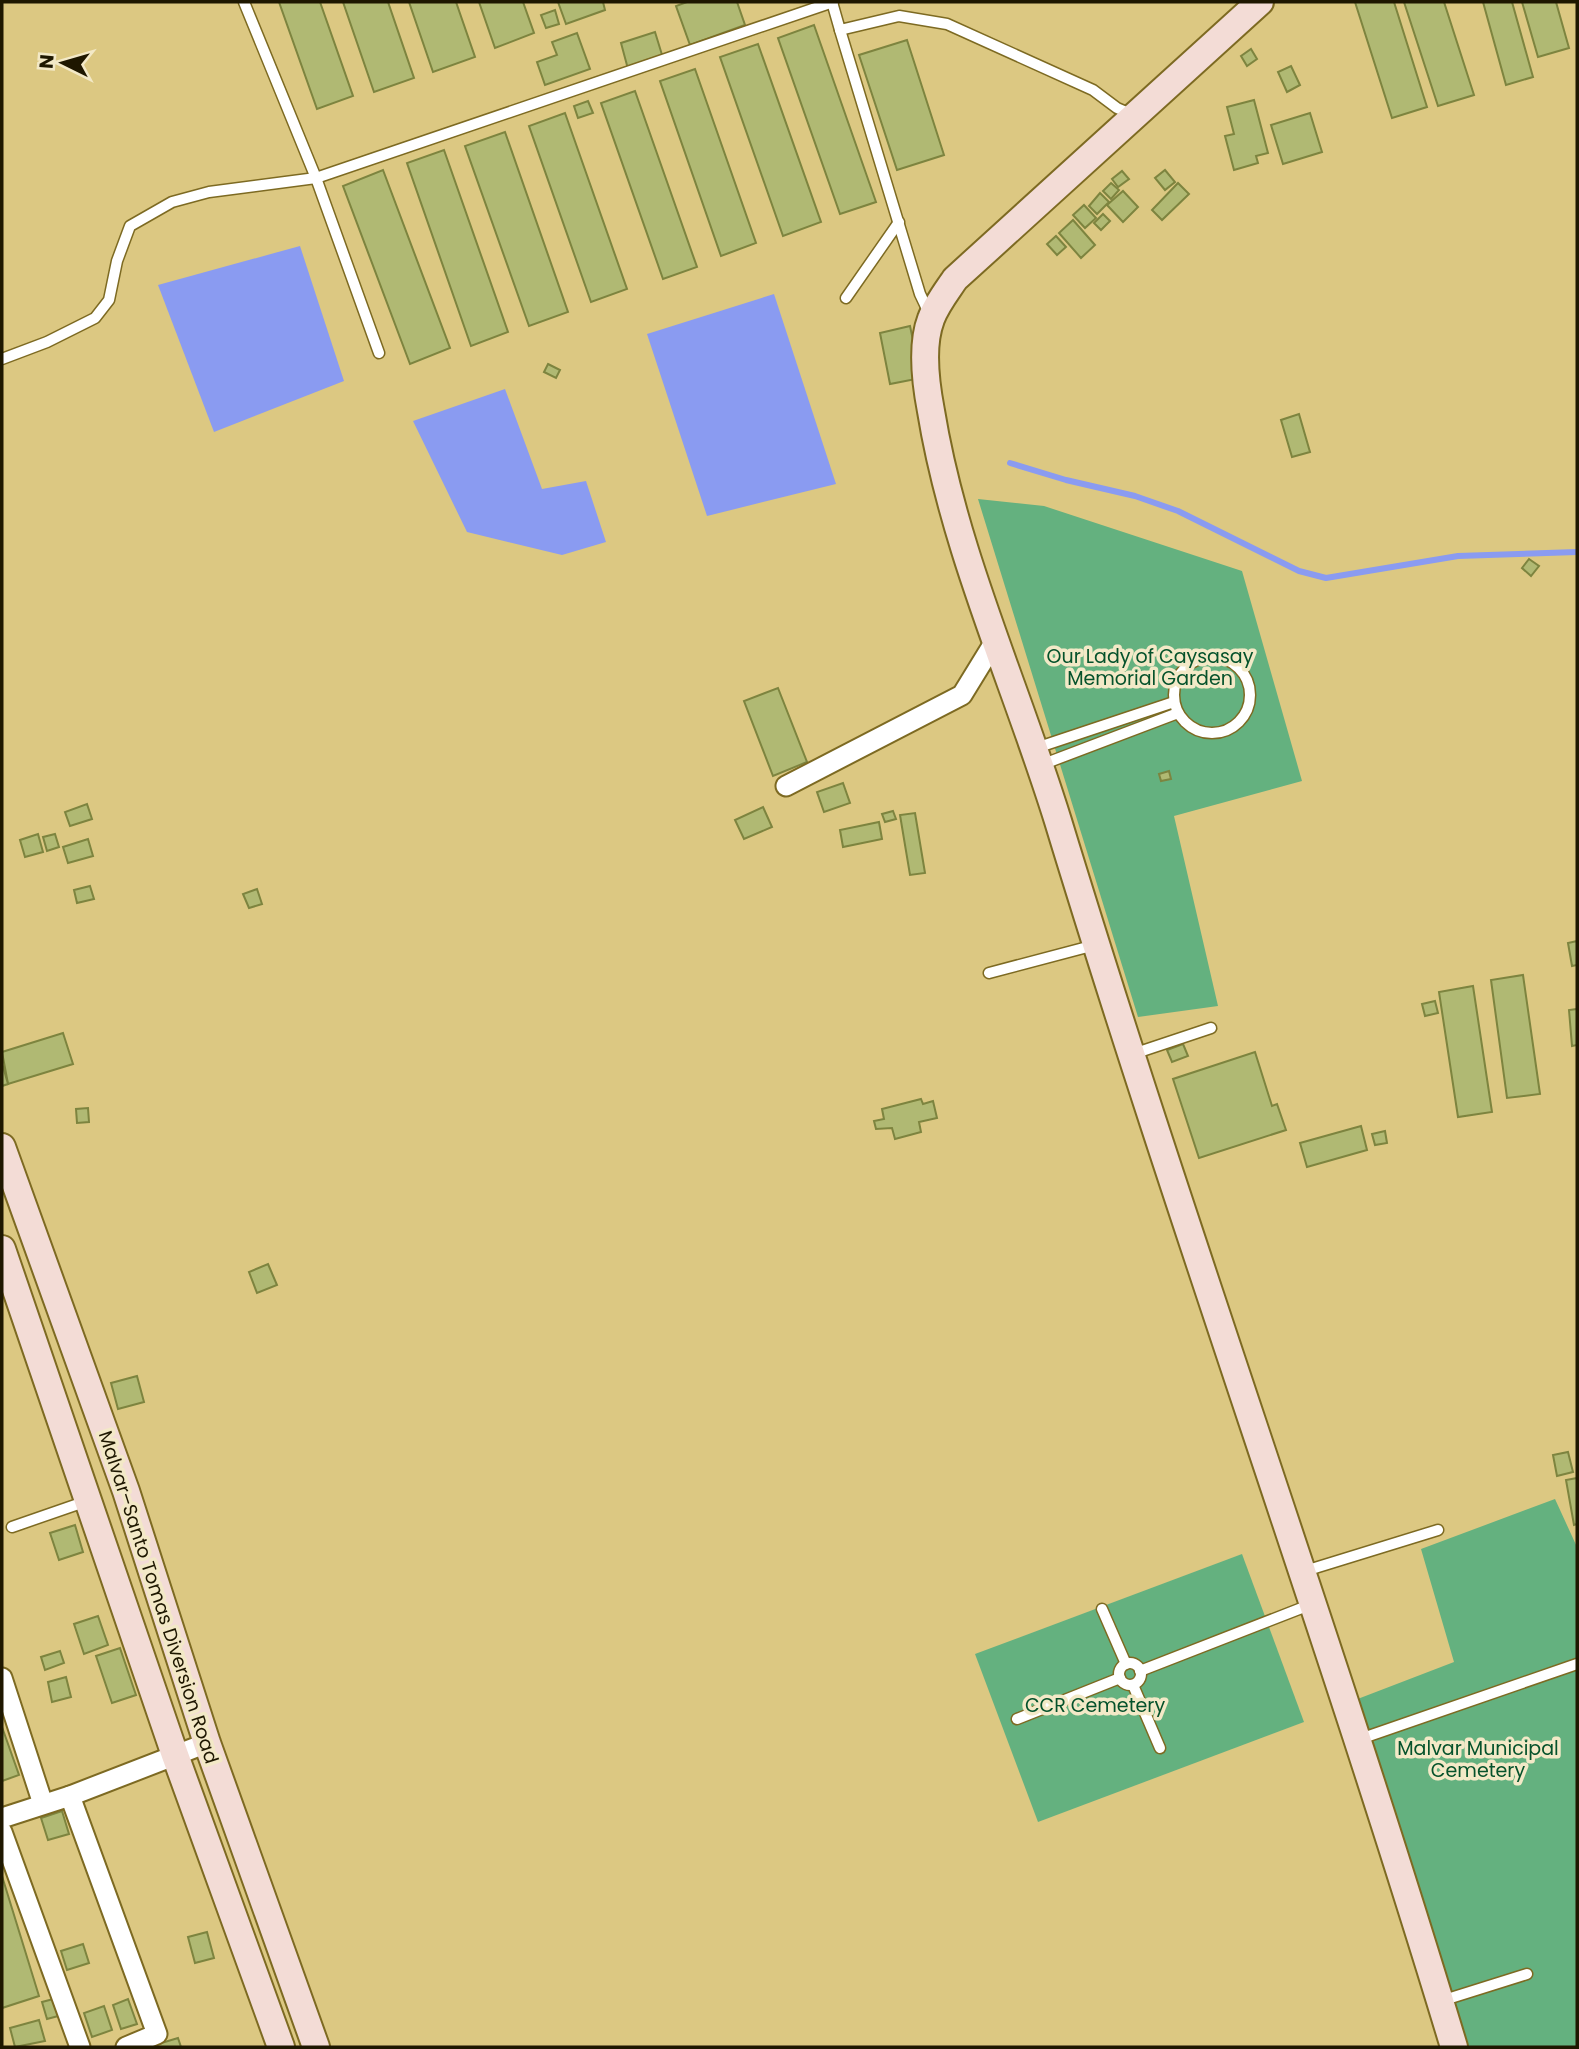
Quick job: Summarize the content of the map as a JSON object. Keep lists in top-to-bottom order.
{
  "streets": {
    "street": ["Malvar–Santo Tomas Diversion Road"]
  },
  "parks": ["Our Lady of Caysasay Memorial Garden", "CCR Cemetery", "Malvar Municipal Cemetery"],
  "north": "left"
}
